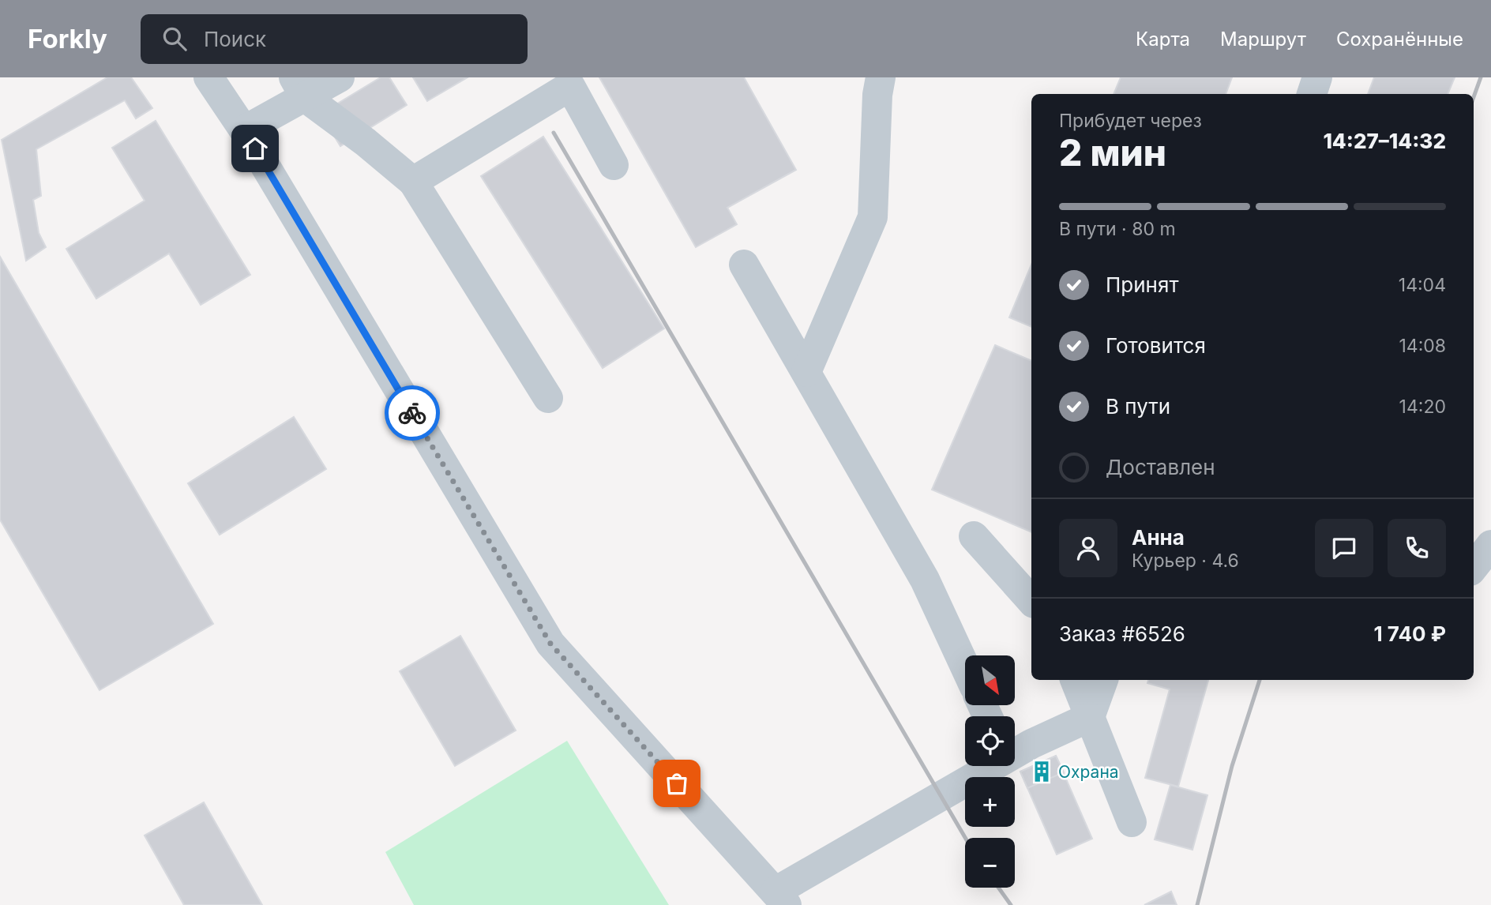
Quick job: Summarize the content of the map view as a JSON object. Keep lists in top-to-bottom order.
{
  "places": {
    "building": ["Охрана"]
  },
  "north": "bottom right",
  "page": {
    "header": "Forkly",
    "search": "Поиск",
    "nav": ["Карта", "Маршрут", "Сохранённые"],
    "heading": ["2 мин", "Прибудет через", "14:27–14:32"],
    "panel": [
      "Анна",
      "Курьер · 4.6",
      "Заказ #6526",
      "1 740 ₽"
    ],
    "bar": "В пути · 80 m",
    "list": [
      ["Принят", "14:04"],
      ["Готовится", "14:08"],
      ["В пути", "14:20"],
      "Доставлен"
    ],
    "map_buttons": ["+", "−"]
  }
}
